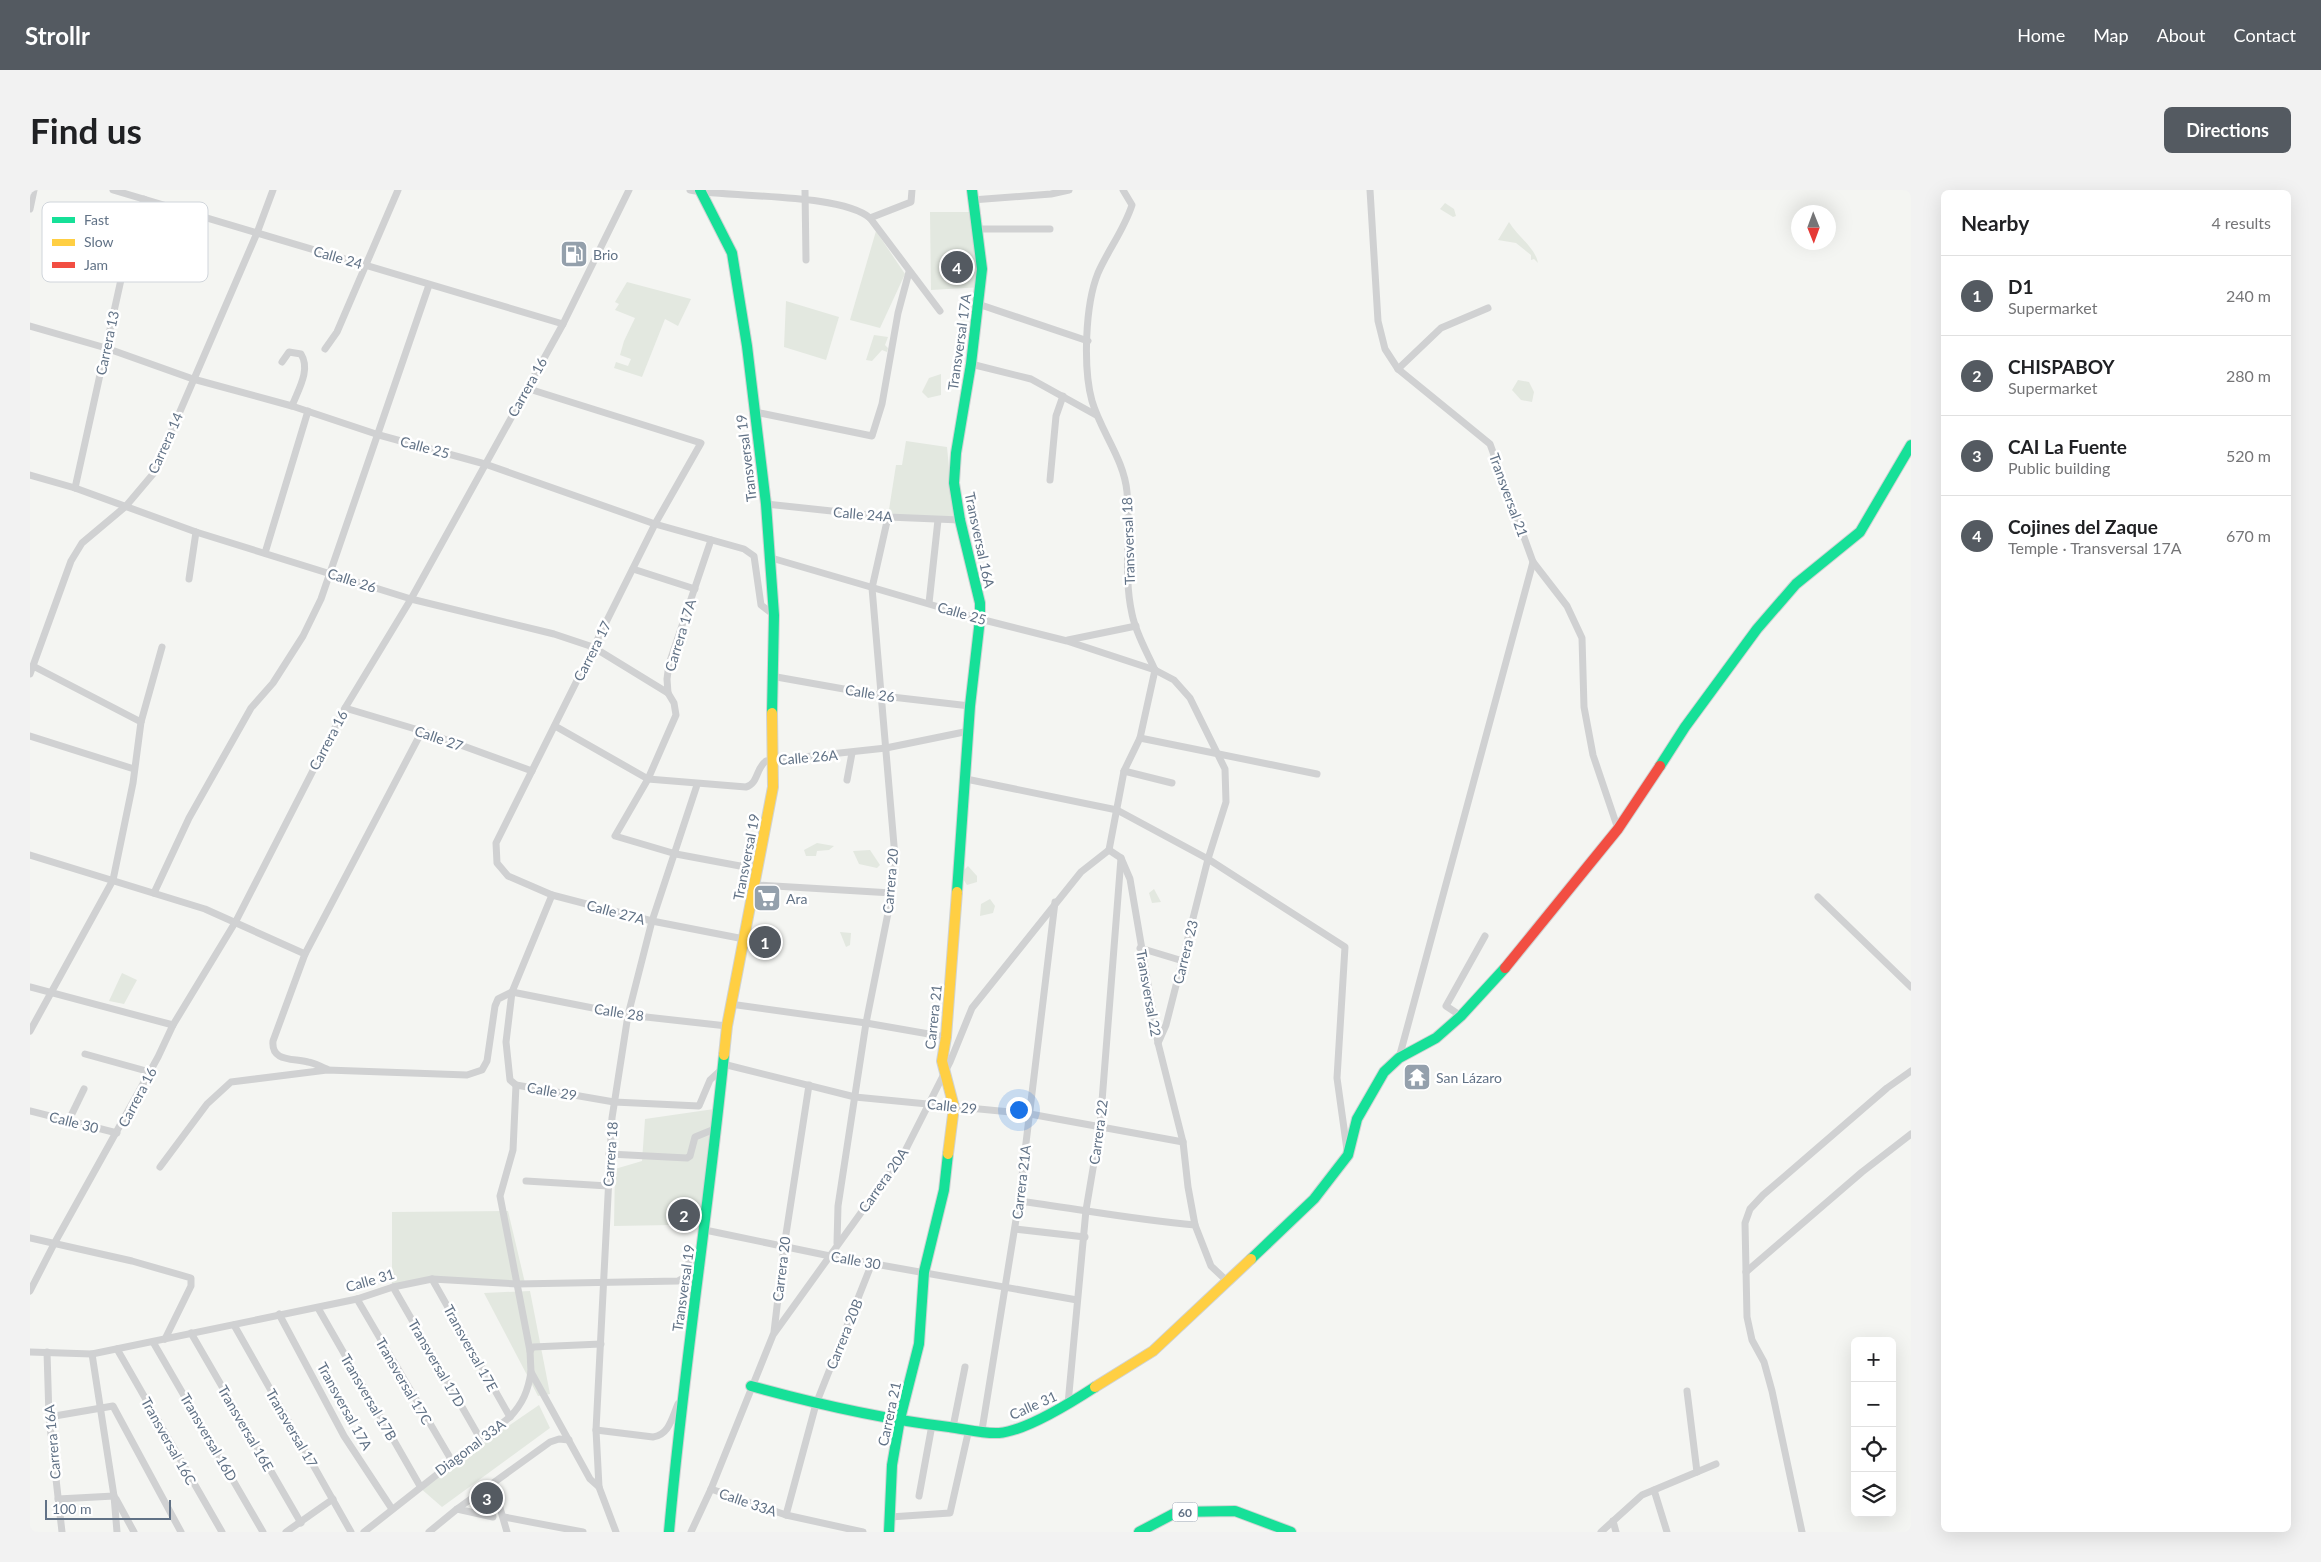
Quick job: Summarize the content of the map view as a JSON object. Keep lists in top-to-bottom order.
{
  "streets": {
    "street": [
      "Calle 24",
      "Transversal 17A",
      "Carrera 13",
      "Carrera 16",
      "Carrera 14",
      "Calle 25",
      "Transversal 19",
      "Transversal 21",
      "Calle 24A",
      "Transversal 16A",
      "Transversal 18",
      "Calle 26",
      "Carrera 17A",
      "Carrera 17",
      "Calle 27",
      "Calle 26A",
      "Carrera 20",
      "Calle 27A",
      "Carrera 23",
      "Transversal 22",
      "Calle 28",
      "Carrera 21",
      "Calle 29",
      "Calle 30",
      "Carrera 22",
      "Carrera 18",
      "Carrera 20A",
      "Carrera 21A",
      "Calle 31",
      "Carrera 20B",
      "Transversal 17E",
      "Transversal 17D",
      "Transversal 17C",
      "Transversal 17B",
      "Transversal 16E",
      "Transversal 17",
      "Transversal 16D",
      "Transversal 16C",
      "Carrera 16A",
      "Diagonal 33A",
      "Calle 33A",
      "60"
    ]
  },
  "crossings": [
    ["Calle 24", "Carrera 13"],
    ["Calle 24", "Carrera 16"],
    ["Calle 24", "Carrera 14"],
    ["Transversal 17A", "Transversal 16A"],
    ["Transversal 17A", "Calle 31"],
    ["Transversal 17A", "Diagonal 33A"],
    ["Carrera 13", "Calle 25"],
    ["Carrera 13", "Calle 26"],
    ["Carrera 16", "Calle 25"],
    ["Carrera 16", "Calle 26"],
    ["Carrera 16", "Carrera 17"],
    ["Carrera 16", "Calle 27"],
    ["Carrera 16", "Calle 30"],
    ["Carrera 14", "Calle 25"],
    ["Carrera 14", "Calle 26"],
    ["Calle 25", "Transversal 19"],
    ["Calle 25", "Transversal 16A"],
    ["Calle 25", "Transversal 18"],
    ["Calle 25", "Carrera 17A"],
    ["Calle 25", "Carrera 17"],
    ["Calle 25", "Carrera 20"],
    ["Calle 25", "Carrera 23"],
    ["Calle 25", "Carrera 21"],
    ["Transversal 19", "Calle 24A"],
    ["Transversal 19", "Calle 26"],
    ["Transversal 19", "Calle 26A"],
    ["Transversal 19", "Calle 27A"],
    ["Transversal 19", "Calle 28"],
    ["Transversal 19", "Calle 29"],
    ["Transversal 19", "Calle 30"],
    ["Transversal 19", "Calle 31"],
    ["Calle 24A", "Transversal 16A"],
    ["Calle 24A", "Carrera 20"],
    ["Transversal 16A", "Carrera 21"],
    ["Calle 26", "Carrera 17A"],
    ["Calle 26", "Carrera 17"],
    ["Calle 26", "Carrera 20"],
    ["Calle 26", "Carrera 21"],
    ["Carrera 17A", "Calle 26A"],
    ["Carrera 17A", "Carrera 18"],
    ["Carrera 17", "Calle 27"],
    ["Carrera 17", "Calle 26A"],
    ["Carrera 17", "Calle 27A"],
    ["Calle 26A", "Carrera 20"],
    ["Calle 26A", "Carrera 21"],
    ["Calle 26A", "Carrera 18"],
    ["Carrera 20", "Calle 29"],
    ["Carrera 20", "Calle 30"],
    ["Carrera 20", "Carrera 20A"],
    ["Calle 27A", "Carrera 18"],
    ["Carrera 23", "Transversal 22"],
    ["Transversal 22", "Calle 29"],
    ["Transversal 22", "Carrera 22"],
    ["Calle 28", "Carrera 18"],
    ["Carrera 21", "Calle 29"],
    ["Carrera 21", "Calle 30"],
    ["Carrera 21", "Carrera 20A"],
    ["Carrera 21", "Calle 31"],
    ["Calle 29", "Carrera 22"],
    ["Calle 29", "Carrera 18"],
    ["Calle 29", "Carrera 20A"],
    ["Calle 29", "Carrera 21A"],
    ["Calle 30", "Carrera 22"],
    ["Calle 30", "Carrera 20A"],
    ["Calle 30", "Carrera 21A"],
    ["Calle 30", "Carrera 20B"],
    ["Carrera 22", "Calle 31"],
    ["Carrera 18", "Calle 31"],
    ["Carrera 20A", "Carrera 21A"],
    ["Carrera 20A", "Calle 31"],
    ["Carrera 20A", "Calle 33A"],
    ["Carrera 21A", "Calle 31"],
    ["Calle 31", "Carrera 20B"],
    ["Calle 31", "Transversal 17E"],
    ["Calle 31", "Transversal 17D"],
    ["Calle 31", "Transversal 17C"],
    ["Calle 31", "Transversal 17B"],
    ["Calle 31", "Transversal 16E"],
    ["Calle 31", "Transversal 17"],
    ["Calle 31", "Transversal 16D"],
    ["Calle 31", "Transversal 16C"],
    ["Calle 31", "Carrera 16A"],
    ["Transversal 17E", "Diagonal 33A"],
    ["Transversal 17D", "Diagonal 33A"],
    ["Transversal 17C", "Diagonal 33A"],
    ["Transversal 17B", "Diagonal 33A"]
  ],
  "places": {
    "fuel station": ["Brio"],
    "supermarket": ["Ara"],
    "temple": ["San Lázaro"]
  },
  "legend": ["Fast", "Slow", "Jam"],
  "scale_bar": "100 m",
  "north": "bottom",
  "page": {
    "header": "Strollr",
    "nav": [
      "Home",
      "Map",
      "About",
      "Contact"
    ],
    "buttons": "Directions",
    "title": "Find us",
    "heading": ["Nearby", "4 results"],
    "pins": [
      "4",
      "1",
      "2",
      "3"
    ],
    "list": [
      {
        "mark": "1",
        "name": "D1",
        "note": "Supermarket",
        "value": "240 m"
      },
      {
        "mark": "2",
        "name": "CHISPABOY",
        "note": "Supermarket",
        "value": "280 m"
      },
      {
        "mark": "3",
        "name": "CAI La Fuente",
        "note": "Public building",
        "value": "520 m"
      },
      {
        "mark": "4",
        "name": "Cojines del Zaque",
        "note": "Temple · Transversal 17A",
        "value": "670 m"
      }
    ],
    "map_buttons": ["+", "−"],
    "scale": "100 m"
  }
}
